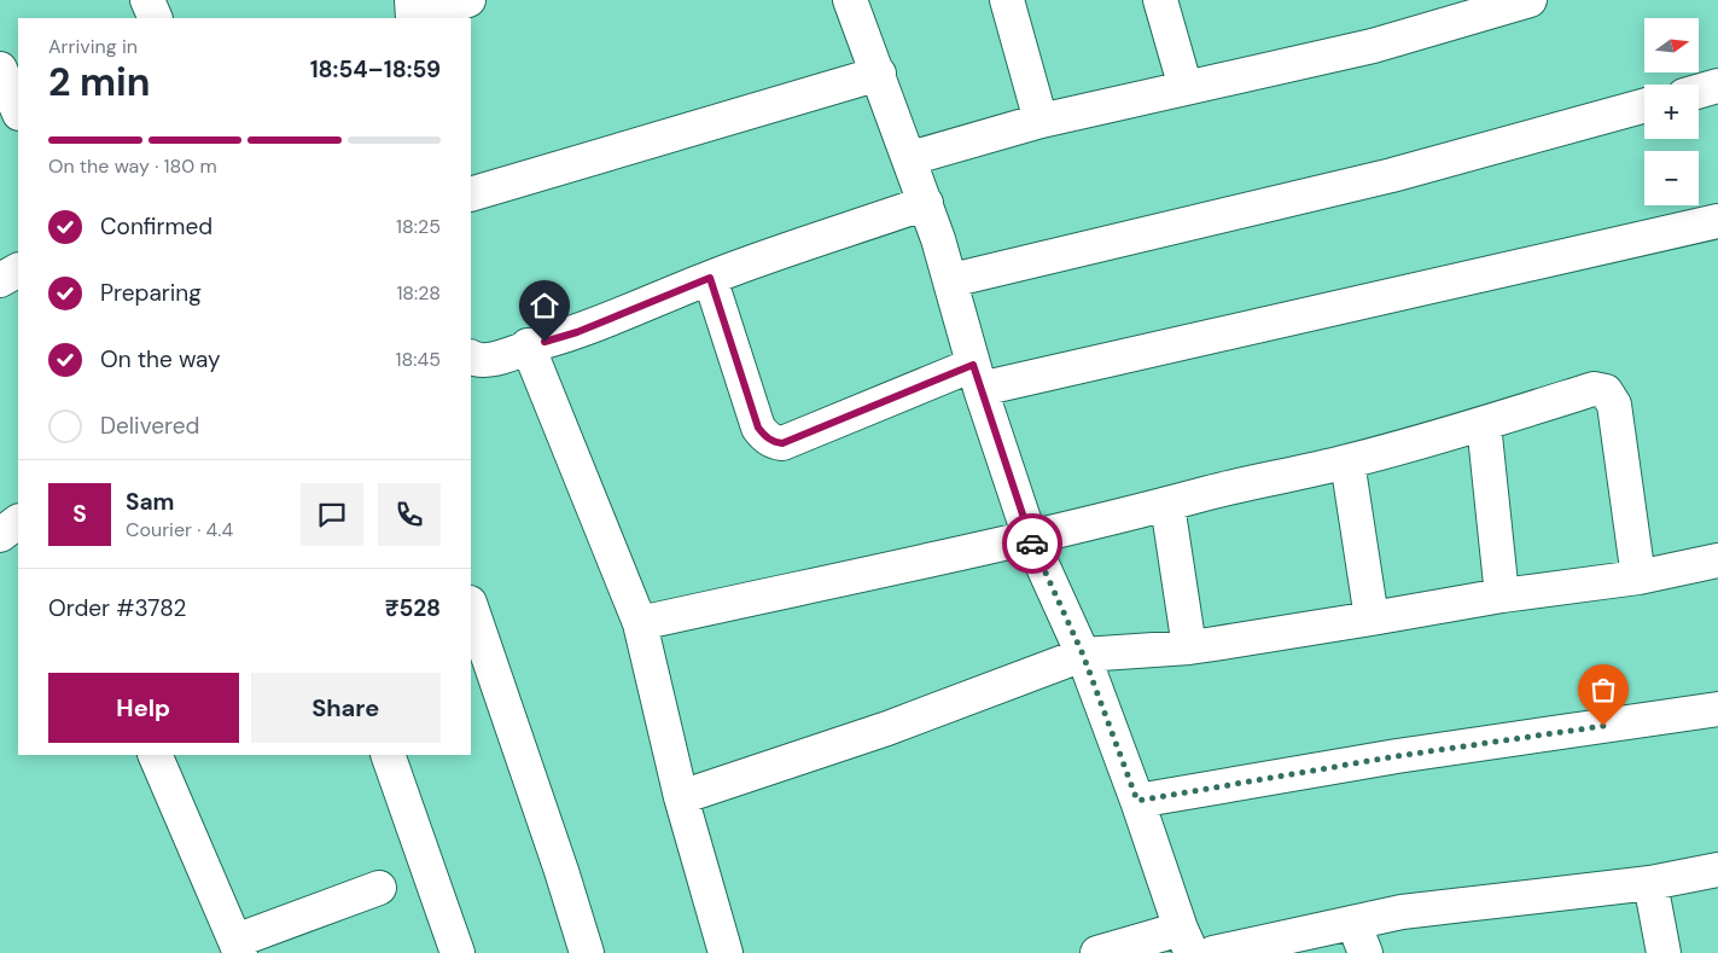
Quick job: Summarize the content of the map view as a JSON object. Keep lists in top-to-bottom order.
{
  "north": "right",
  "page": {
    "map_buttons": ["+", "−"],
    "heading": ["2 min", "Arriving in", "18:54–18:59"],
    "panel": [
      "Sam",
      "Courier · 4.4",
      "Order #3782",
      "₹528"
    ],
    "bar": "On the way · 180 m",
    "list": [
      ["Confirmed", "18:25"],
      ["Preparing", "18:28"],
      ["On the way", "18:45"],
      "Delivered"
    ],
    "round": "S",
    "buttons": ["Help", "Share"]
  }
}
